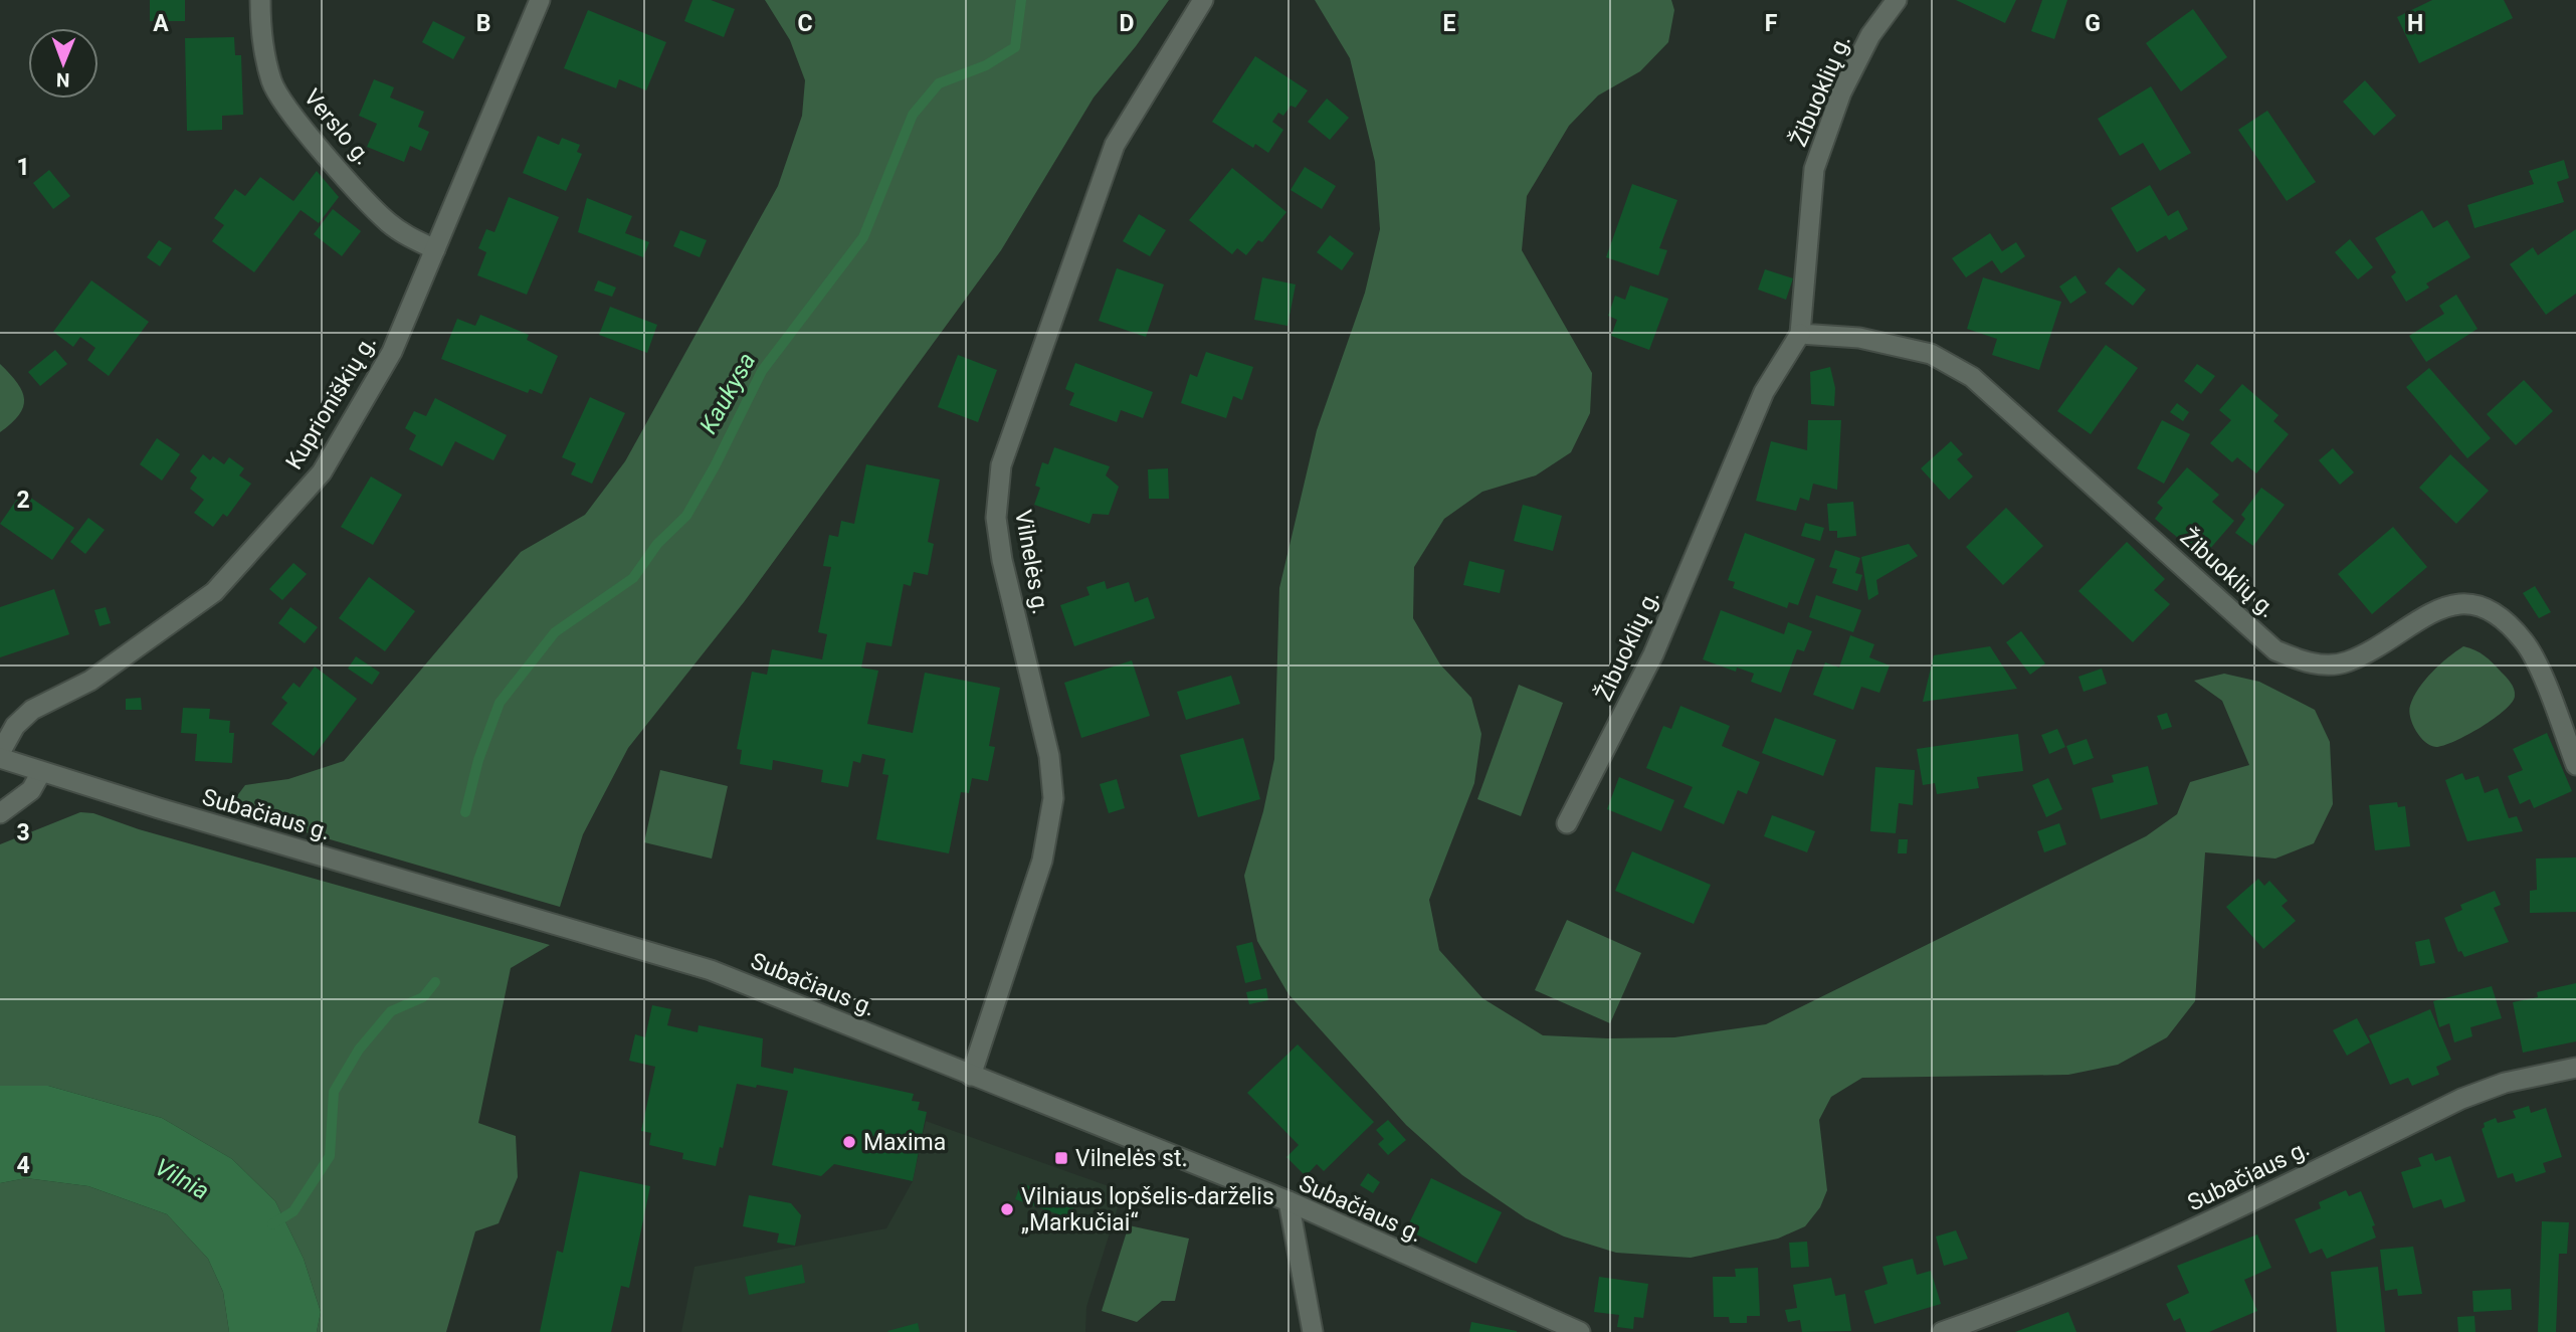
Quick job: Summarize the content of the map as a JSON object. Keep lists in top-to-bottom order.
{
  "streets": {
    "street": [
      "Žibuoklių g.",
      "Verslo g.",
      "Kuprioniškių g.",
      "Vilnelės g.",
      "Subačiaus g."
    ]
  },
  "crossings": [
    ["Verslo g.", "Kuprioniškių g."],
    ["Kuprioniškių g.", "Subačiaus g."],
    ["Vilnelės g.", "Subačiaus g."]
  ],
  "water": ["Kaukysa", "Vilnia"],
  "places": {
    "other": ["Maxima", "Vilniaus lopšelis-darželis „Markučiai“"],
    "transit": ["Vilnelės st."]
  },
  "north": "bottom",
  "grid": {
    "columns": [
      "A",
      "B",
      "C",
      "D",
      "E",
      "F",
      "G",
      "H"
    ],
    "rows": [
      "1",
      "2",
      "3",
      "4"
    ]
  }
}
